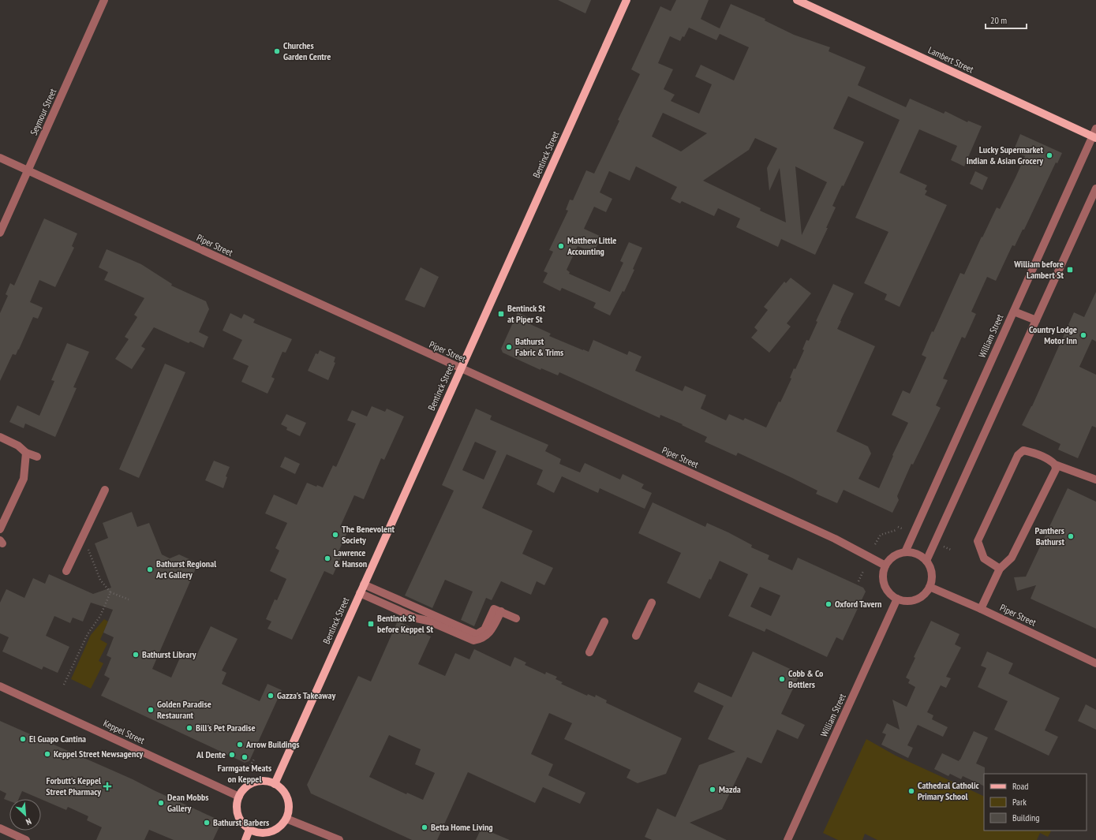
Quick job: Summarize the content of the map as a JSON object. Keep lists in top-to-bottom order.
{
  "streets": {
    "main road": ["Lambert Street", "Bentinck Street"],
    "street": [
      "Seymour Street",
      "Piper Street",
      "William Street",
      "Keppel Street"
    ]
  },
  "crossings": [
    ["Lambert Street", "William Street"],
    ["Seymour Street", "Piper Street"],
    ["Bentinck Street", "Piper Street"],
    ["Bentinck Street", "Keppel Street"],
    ["Piper Street", "William Street"]
  ],
  "places": {
    "other": [
      "Churches Garden Centre",
      "Lucky Supermarket Indian & Asian Grocery",
      "Matthew Little Accounting",
      "Country Lodge Motor Inn",
      "Bathurst Fabric & Trims",
      "The Benevolent Society",
      "Panthers Bathurst",
      "Lawrence & Hanson",
      "Bathurst Regional Art Gallery",
      "Oxford Tavern",
      "Bathurst Library",
      "Cobb & Co Bottlers",
      "Gazza's Takeaway",
      "Golden Paradise Restaurant",
      "Bill's Pet Paradise",
      "El Guapo Cantina",
      "Arrow Buildings",
      "Keppel Street Newsagency",
      "Al Dente",
      "Farmgate Meats on Keppel",
      "Mazda",
      "Cathedral Catholic Primary School",
      "Dean Mobbs Gallery",
      "Bathurst Barbers",
      "Betta Home Living"
    ],
    "transit": ["William before Lambert St", "Bentinck St at Piper St", "Bentinck St before Keppel St"],
    "health": ["Forbutt's Keppel Street Pharmacy"]
  },
  "legend": ["Road", "Park", "Building"],
  "scale_bar": "20 m",
  "north": "bottom right"
}
